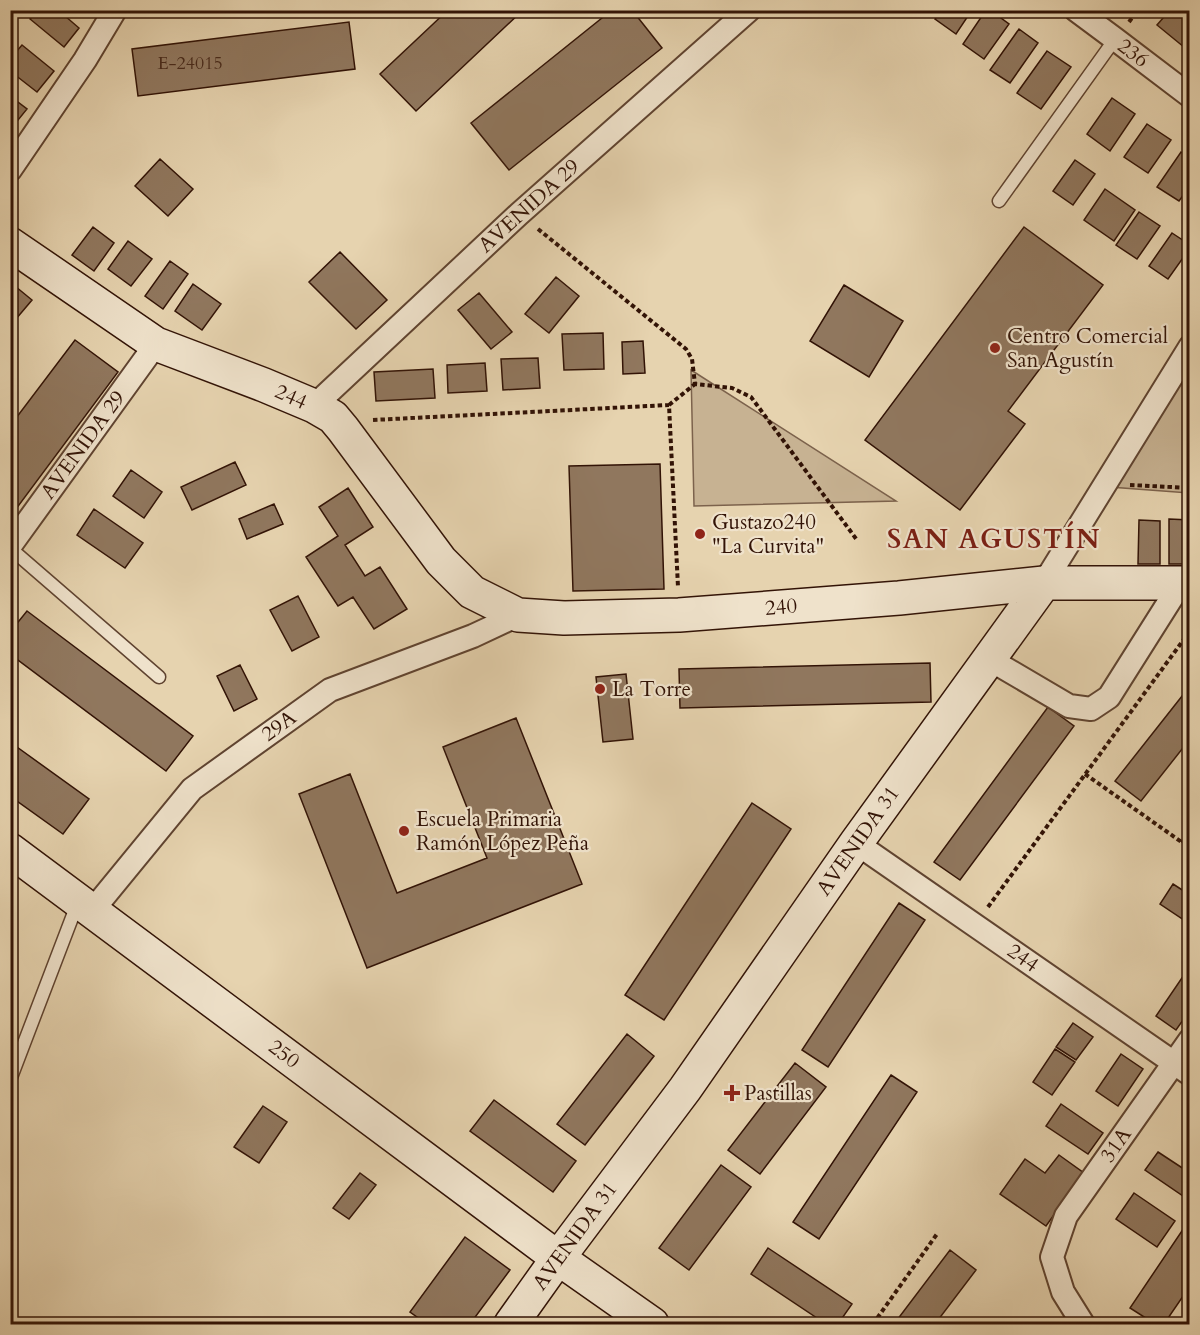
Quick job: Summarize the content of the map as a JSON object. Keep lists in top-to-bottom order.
{
  "streets": {
    "street": [
      "236",
      "AVENIDA 29",
      "244",
      "240",
      "29A",
      "AVENIDA 31",
      "250",
      "31A"
    ]
  },
  "crossings": [
    ["AVENIDA 29", "244"],
    ["244", "240"],
    ["244", "29A"],
    ["244", "AVENIDA 31"],
    ["244", "31A"],
    ["240", "29A"],
    ["240", "AVENIDA 31"],
    ["29A", "250"],
    ["AVENIDA 31", "250"]
  ],
  "districts": ["SAN AGUSTÍN"],
  "places": {
    "other": [
      "Centro Comercial San Agustín",
      "Gustazo240 \"La Curvita\"",
      "La Torre",
      "Escuela Primaria Ramón López Peña"
    ],
    "health": ["Pastillas"]
  },
  "house_numbers": ["E-24015"]
}
